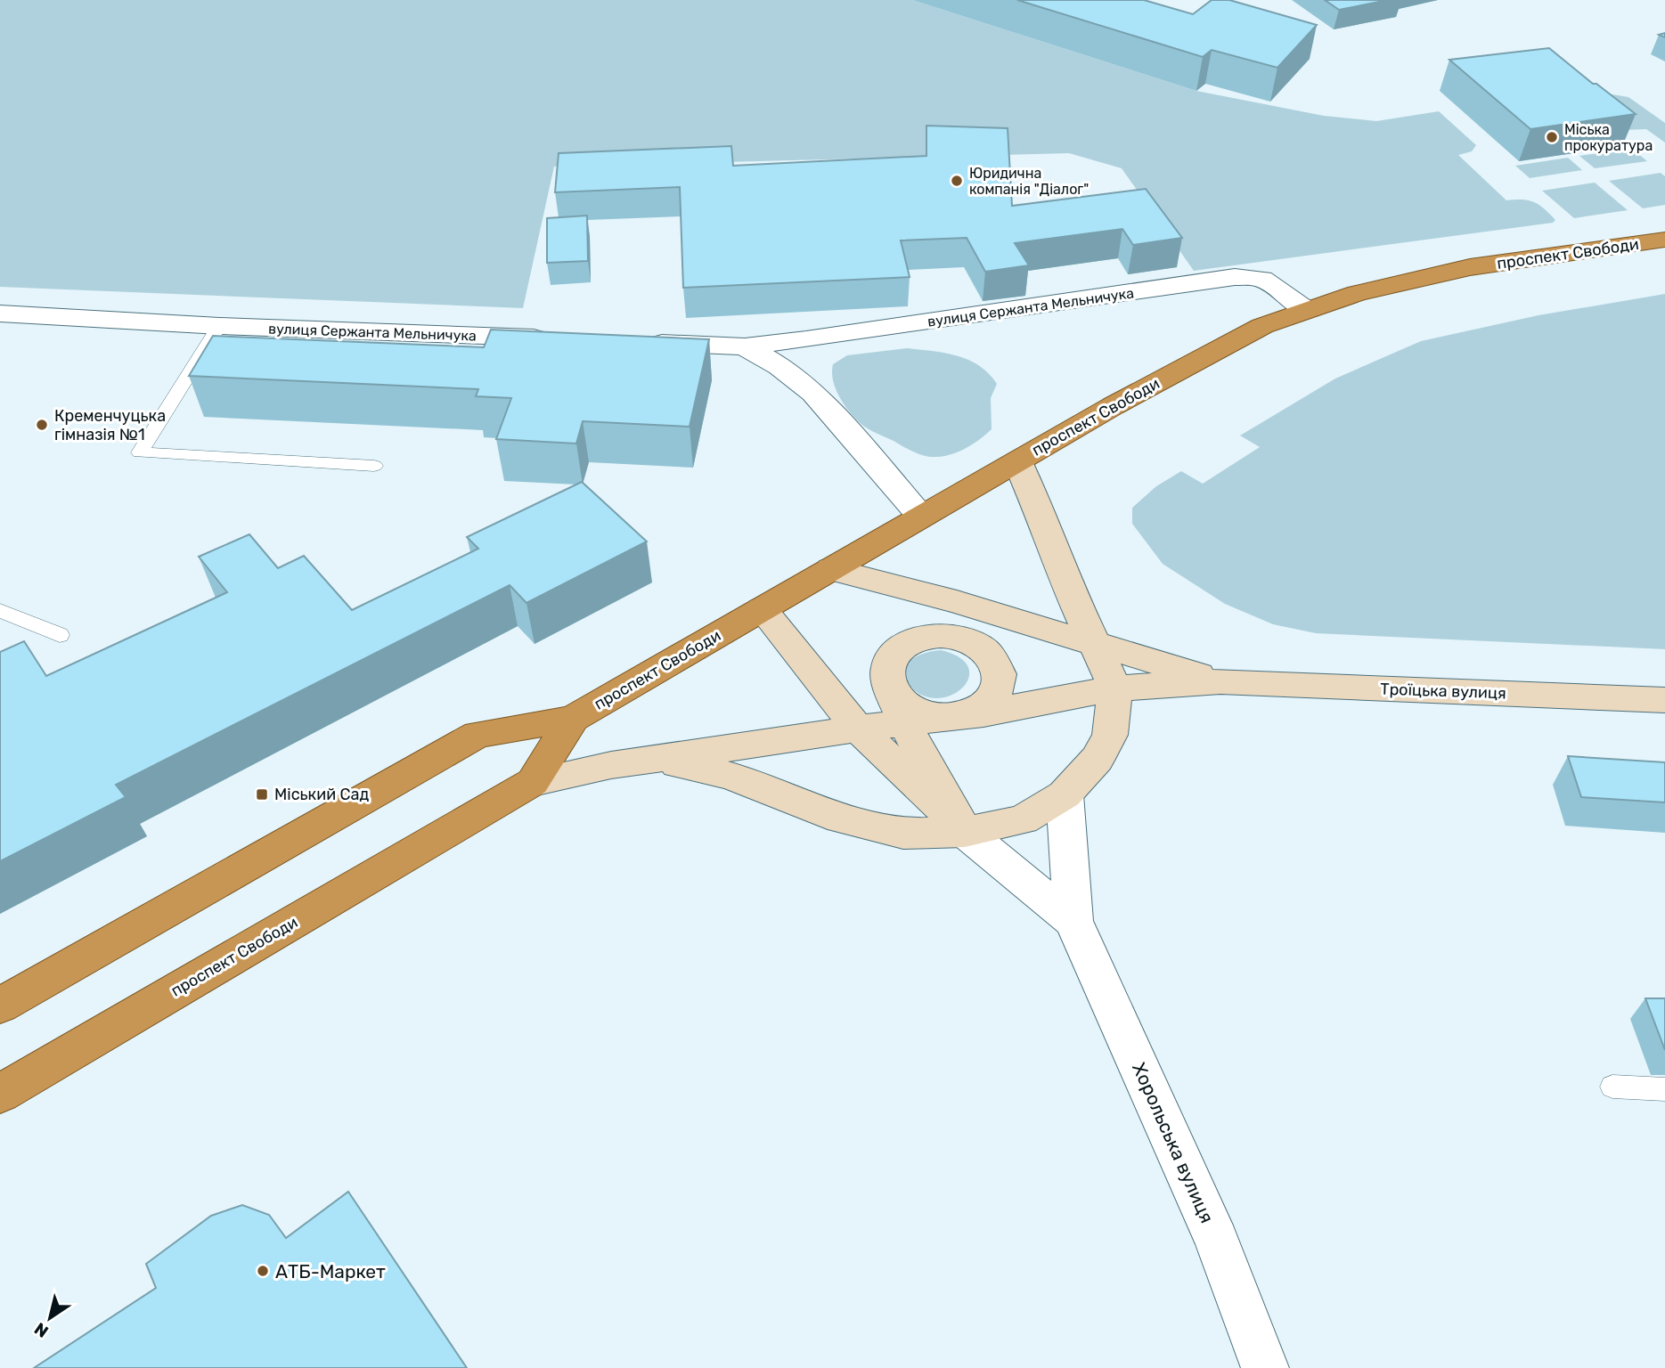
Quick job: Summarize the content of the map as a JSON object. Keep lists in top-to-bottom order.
{
  "streets": {
    "highway": ["проспект Свободи"],
    "main road": ["Троїцька вулиця"],
    "street": ["вулиця Сержанта Мельничука", "Хорольська вулиця"]
  },
  "crossings": [
    ["проспект Свободи", "вулиця Сержанта Мельничука"]
  ],
  "places": {
    "other": [
      "Міська прокуратура",
      "Юридична компанія \"Діалог\"",
      "Кременчуцька гімназія №1",
      "АТБ-Маркет"
    ],
    "transit": ["Міський Сад"]
  },
  "north": "bottom left"
}
